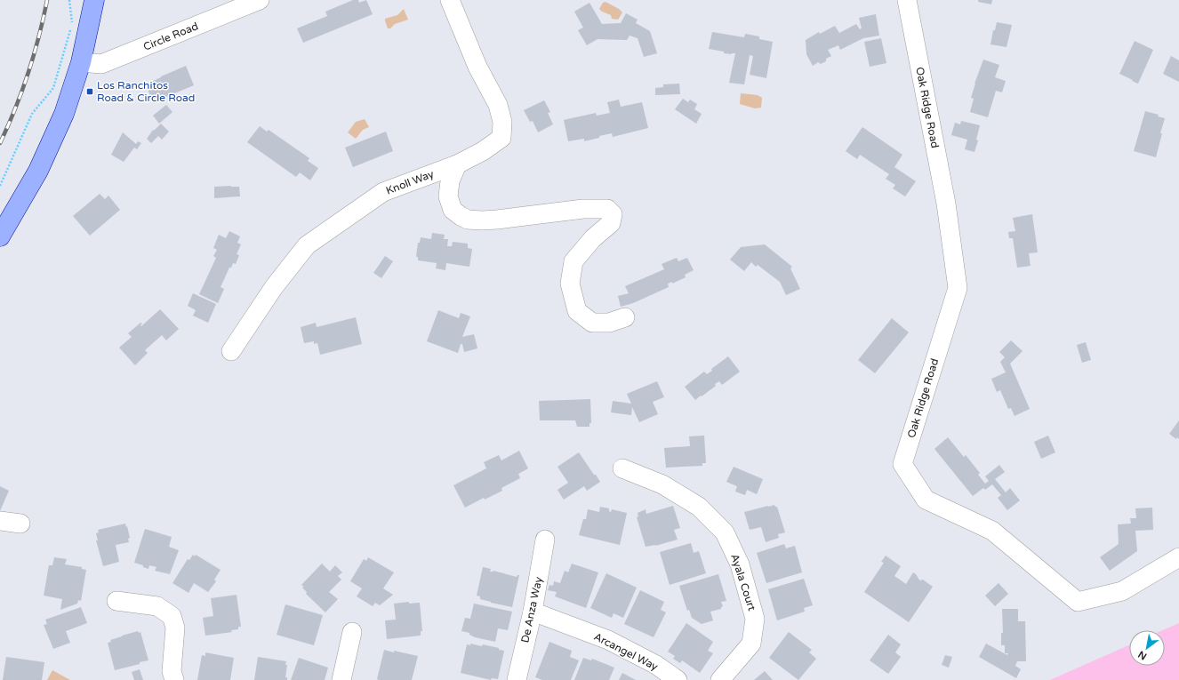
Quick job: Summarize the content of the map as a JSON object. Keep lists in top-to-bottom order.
{
  "streets": {
    "street": [
      "Circle Road",
      "Oak Ridge Road",
      "Knoll Way",
      "Ayala Court",
      "De Anza Way",
      "Arcangel Way"
    ]
  },
  "crossings": [
    ["De Anza Way", "Arcangel Way"]
  ],
  "places": {
    "transit": ["Los Ranchitos Road & Circle Road"]
  },
  "north": "bottom left"
}
